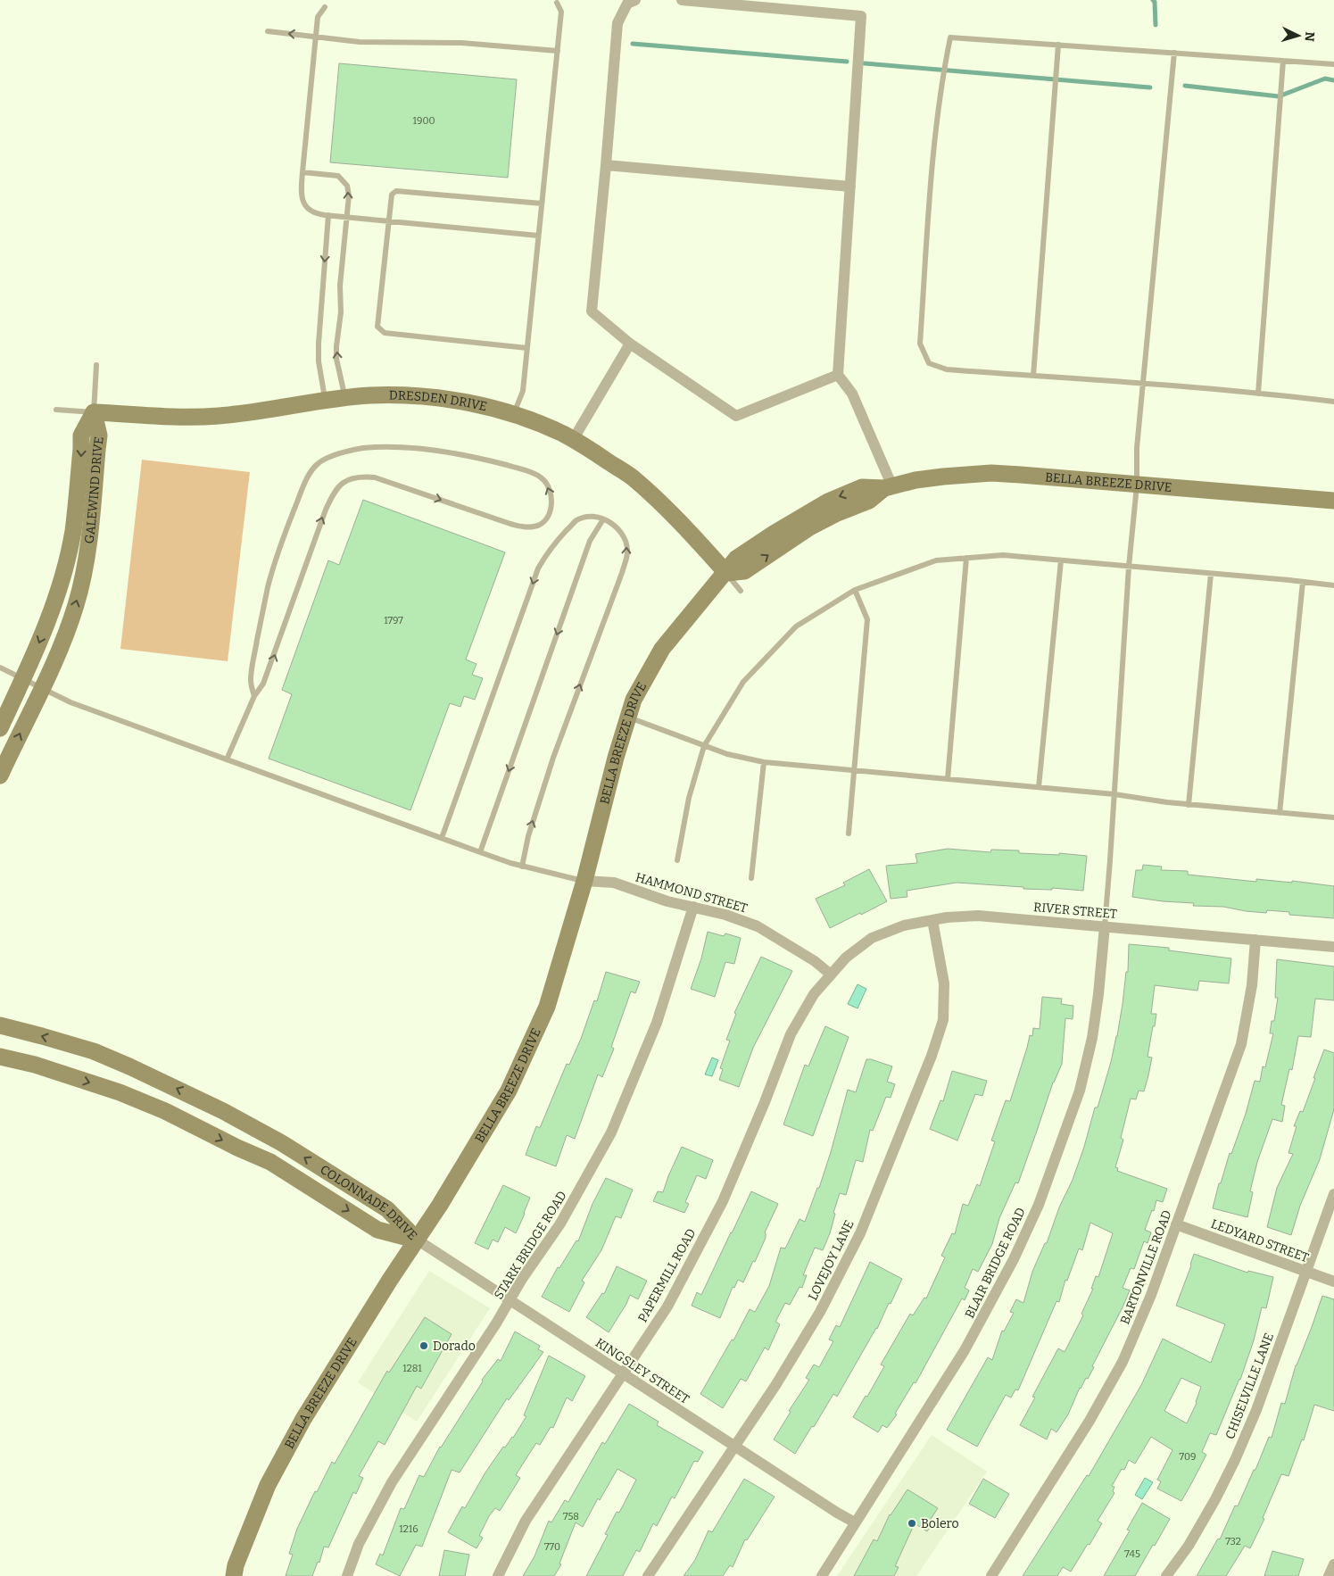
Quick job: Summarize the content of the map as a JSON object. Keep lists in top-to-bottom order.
{
  "streets": {
    "street": [
      "DRESDEN DRIVE",
      "BELLA BREEZE DRIVE",
      "GALEWIND DRIVE",
      "HAMMOND STREET",
      "RIVER STREET",
      "COLONNADE DRIVE",
      "LEDYARD STREET",
      "STARK BRIDGE ROAD",
      "LOVEJOY LANE",
      "BLAIR BRIDGE ROAD",
      "BARTONVILLE ROAD",
      "PAPERMILL ROAD",
      "KINGSLEY STREET",
      "CHISELVILLE LANE"
    ]
  },
  "crossings": [
    ["DRESDEN DRIVE", "BELLA BREEZE DRIVE"],
    ["DRESDEN DRIVE", "GALEWIND DRIVE"],
    ["BELLA BREEZE DRIVE", "HAMMOND STREET"],
    ["BELLA BREEZE DRIVE", "COLONNADE DRIVE"],
    ["BELLA BREEZE DRIVE", "KINGSLEY STREET"],
    ["HAMMOND STREET", "RIVER STREET"],
    ["HAMMOND STREET", "STARK BRIDGE ROAD"],
    ["HAMMOND STREET", "PAPERMILL ROAD"],
    ["RIVER STREET", "LOVEJOY LANE"],
    ["RIVER STREET", "BLAIR BRIDGE ROAD"],
    ["RIVER STREET", "BARTONVILLE ROAD"],
    ["RIVER STREET", "PAPERMILL ROAD"],
    ["COLONNADE DRIVE", "KINGSLEY STREET"],
    ["LEDYARD STREET", "BARTONVILLE ROAD"],
    ["LEDYARD STREET", "CHISELVILLE LANE"],
    ["STARK BRIDGE ROAD", "KINGSLEY STREET"],
    ["LOVEJOY LANE", "KINGSLEY STREET"],
    ["BLAIR BRIDGE ROAD", "KINGSLEY STREET"],
    ["PAPERMILL ROAD", "KINGSLEY STREET"]
  ],
  "places": ["Dorado", "Bolero"],
  "house_numbers": [
    "1900",
    "1797",
    "1281",
    "709",
    "758",
    "1216",
    "732",
    "770",
    "745"
  ],
  "north": "right"
}
